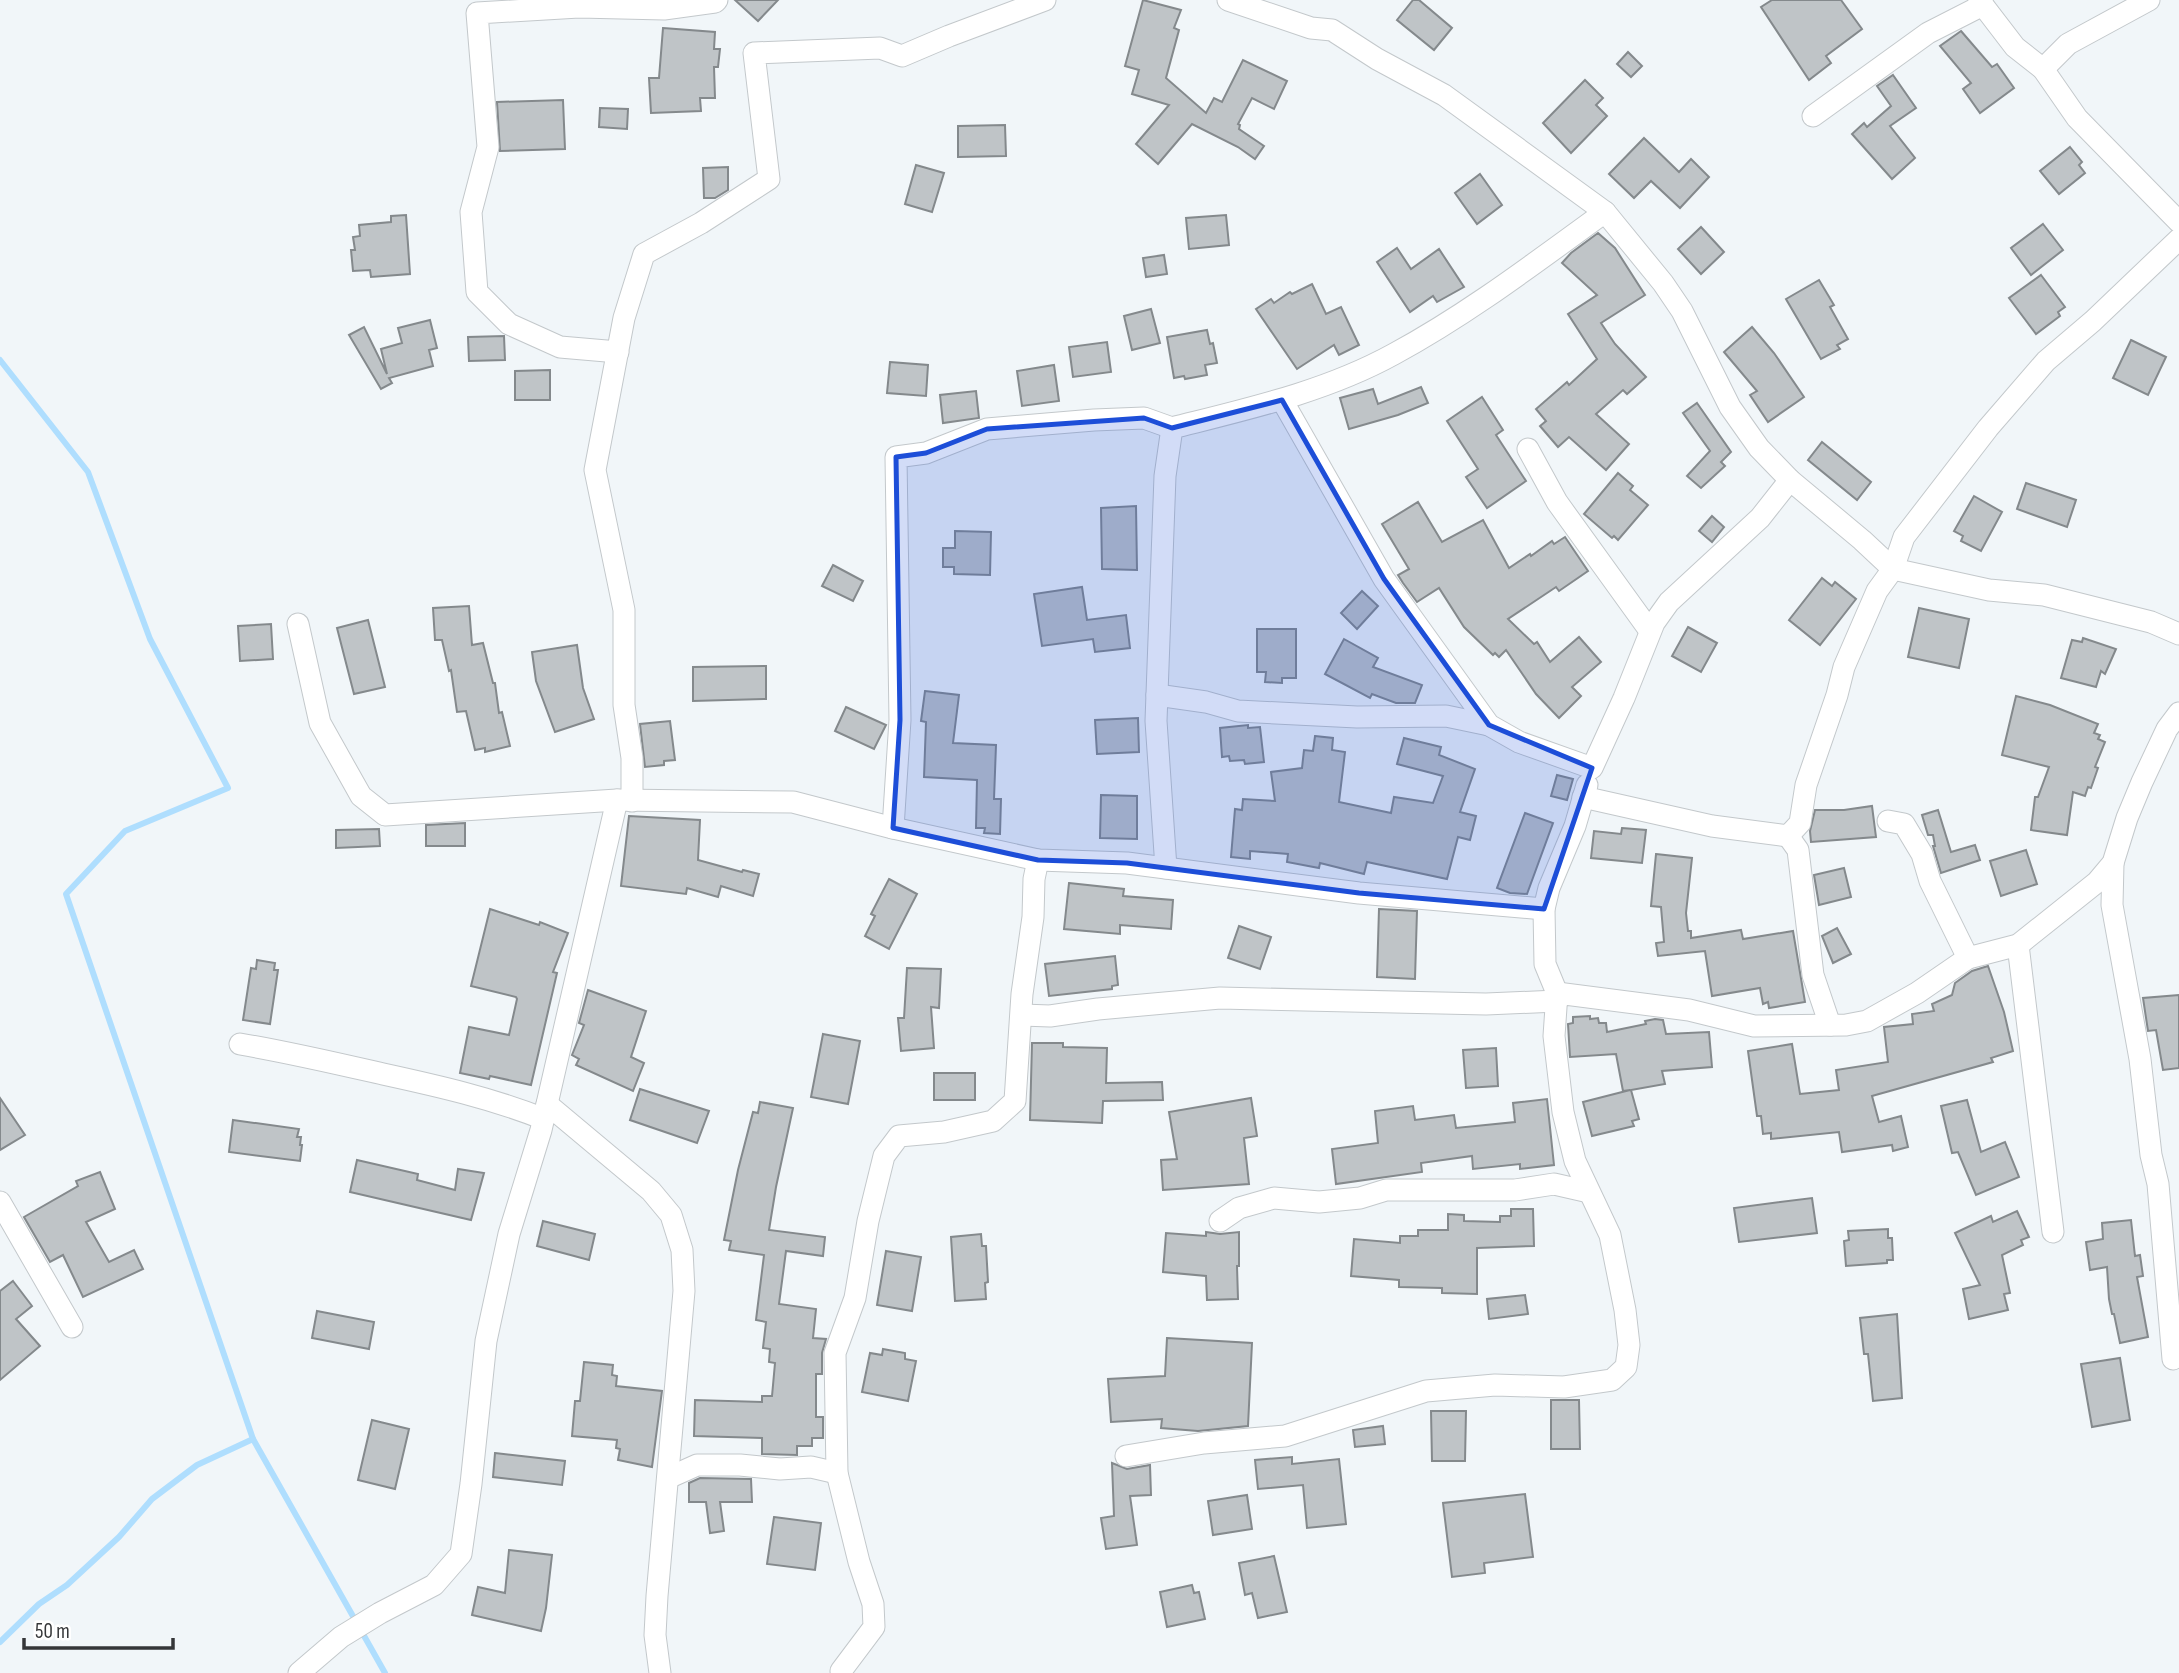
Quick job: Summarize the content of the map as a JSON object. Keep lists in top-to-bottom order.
{
  "scale_bar": "50 m"
}
